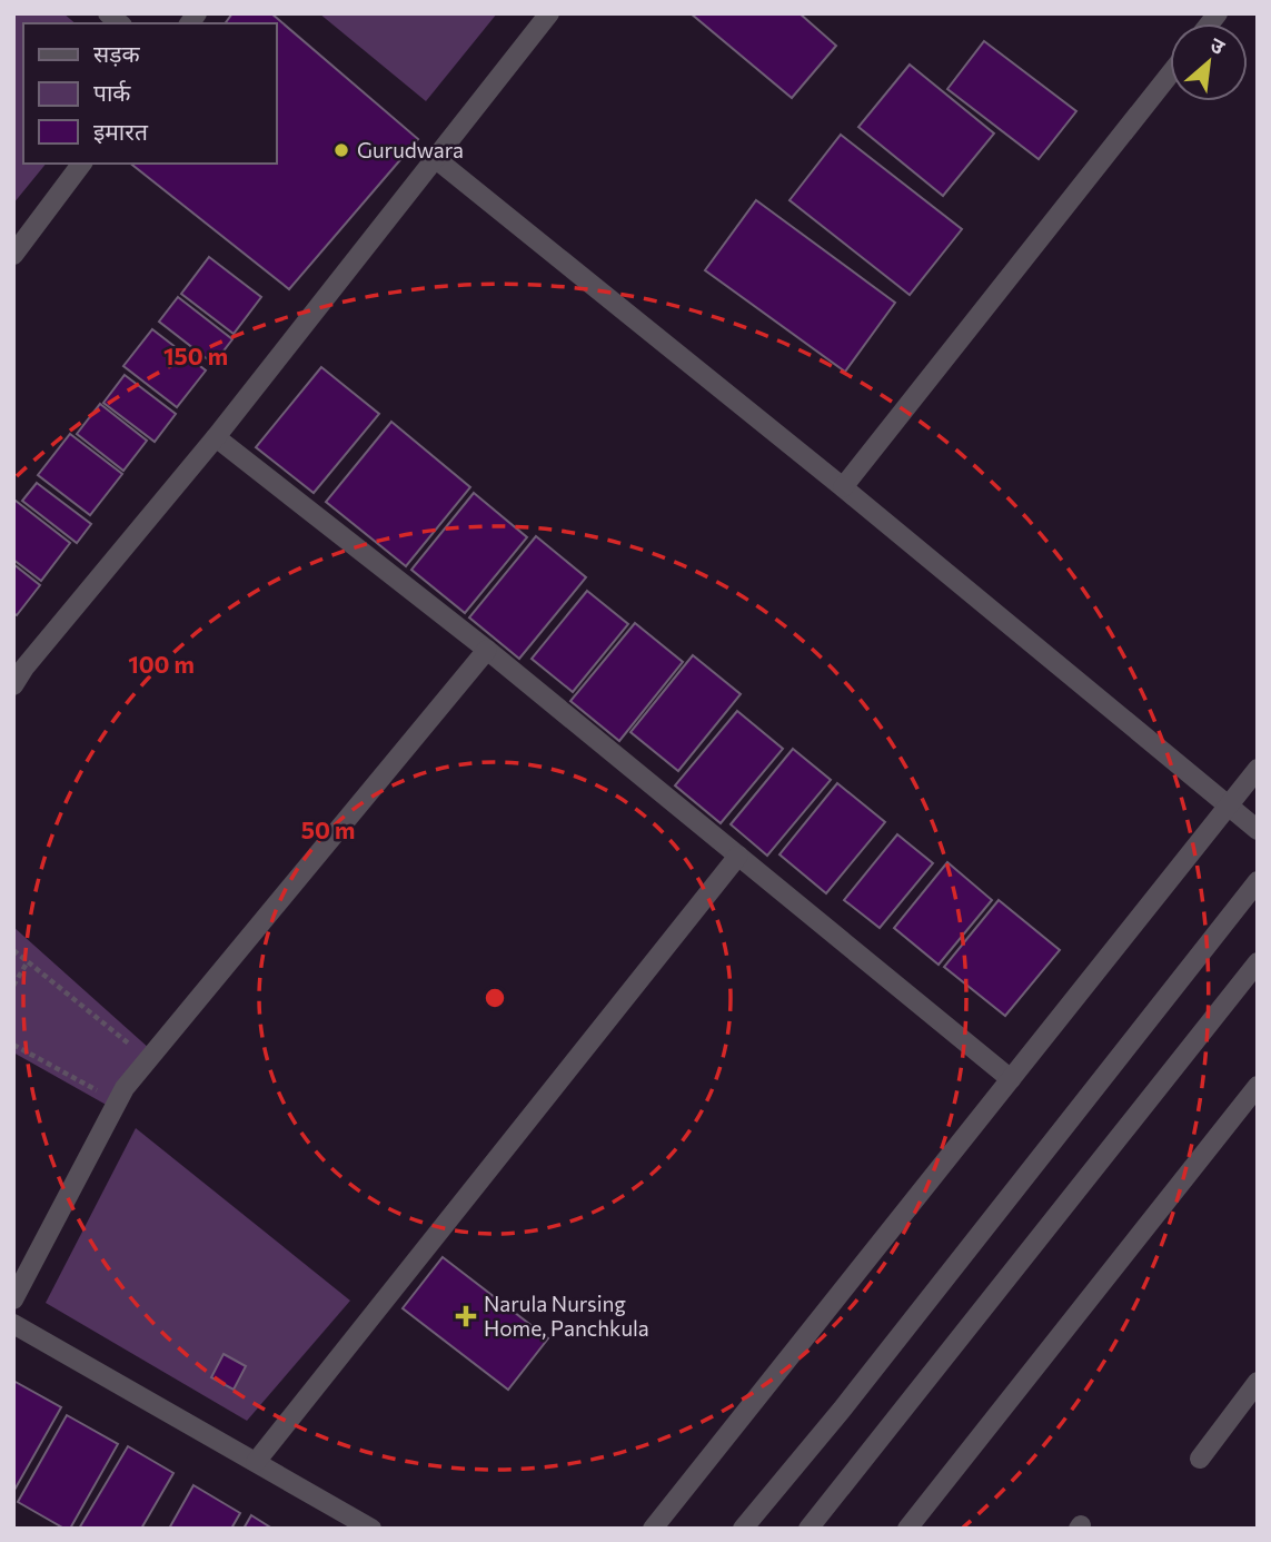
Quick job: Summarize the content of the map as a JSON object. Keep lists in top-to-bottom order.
{
  "places": {
    "other": ["Gurudwara"],
    "health": ["Narula Nursing Home, Panchkula"]
  },
  "legend": ["सड़क", "पार्क", "इमारत"],
  "north": "top right",
  "rings": ["150 m", "100 m", "50 m"]
}
